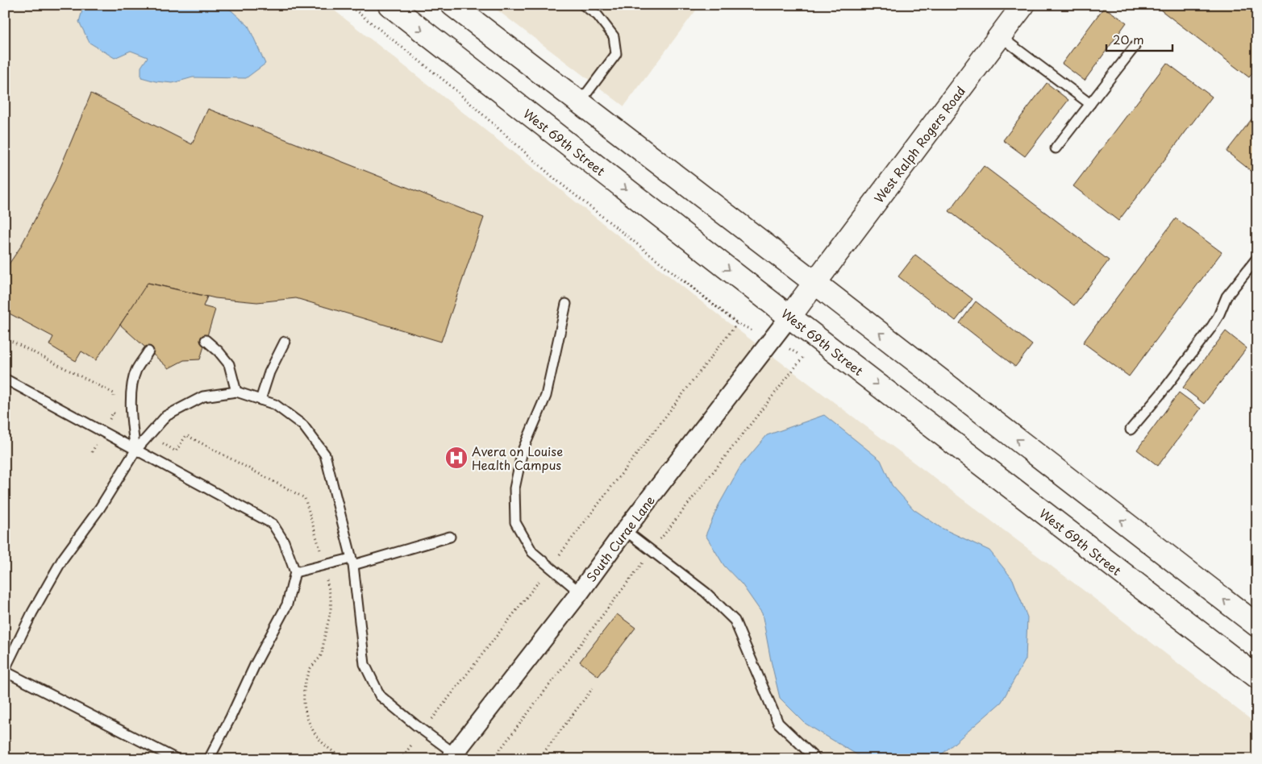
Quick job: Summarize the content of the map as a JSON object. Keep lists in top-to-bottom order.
{
  "streets": {
    "main road": ["West 69th Street", "West Ralph Rogers Road"],
    "street": ["South Curae Lane"]
  },
  "crossings": [
    ["West 69th Street", "West Ralph Rogers Road"],
    ["West 69th Street", "South Curae Lane"],
    ["West Ralph Rogers Road", "South Curae Lane"]
  ],
  "places": {
    "hospital": ["Avera on Louise Health Campus"]
  },
  "scale_bar": "20 m"
}
